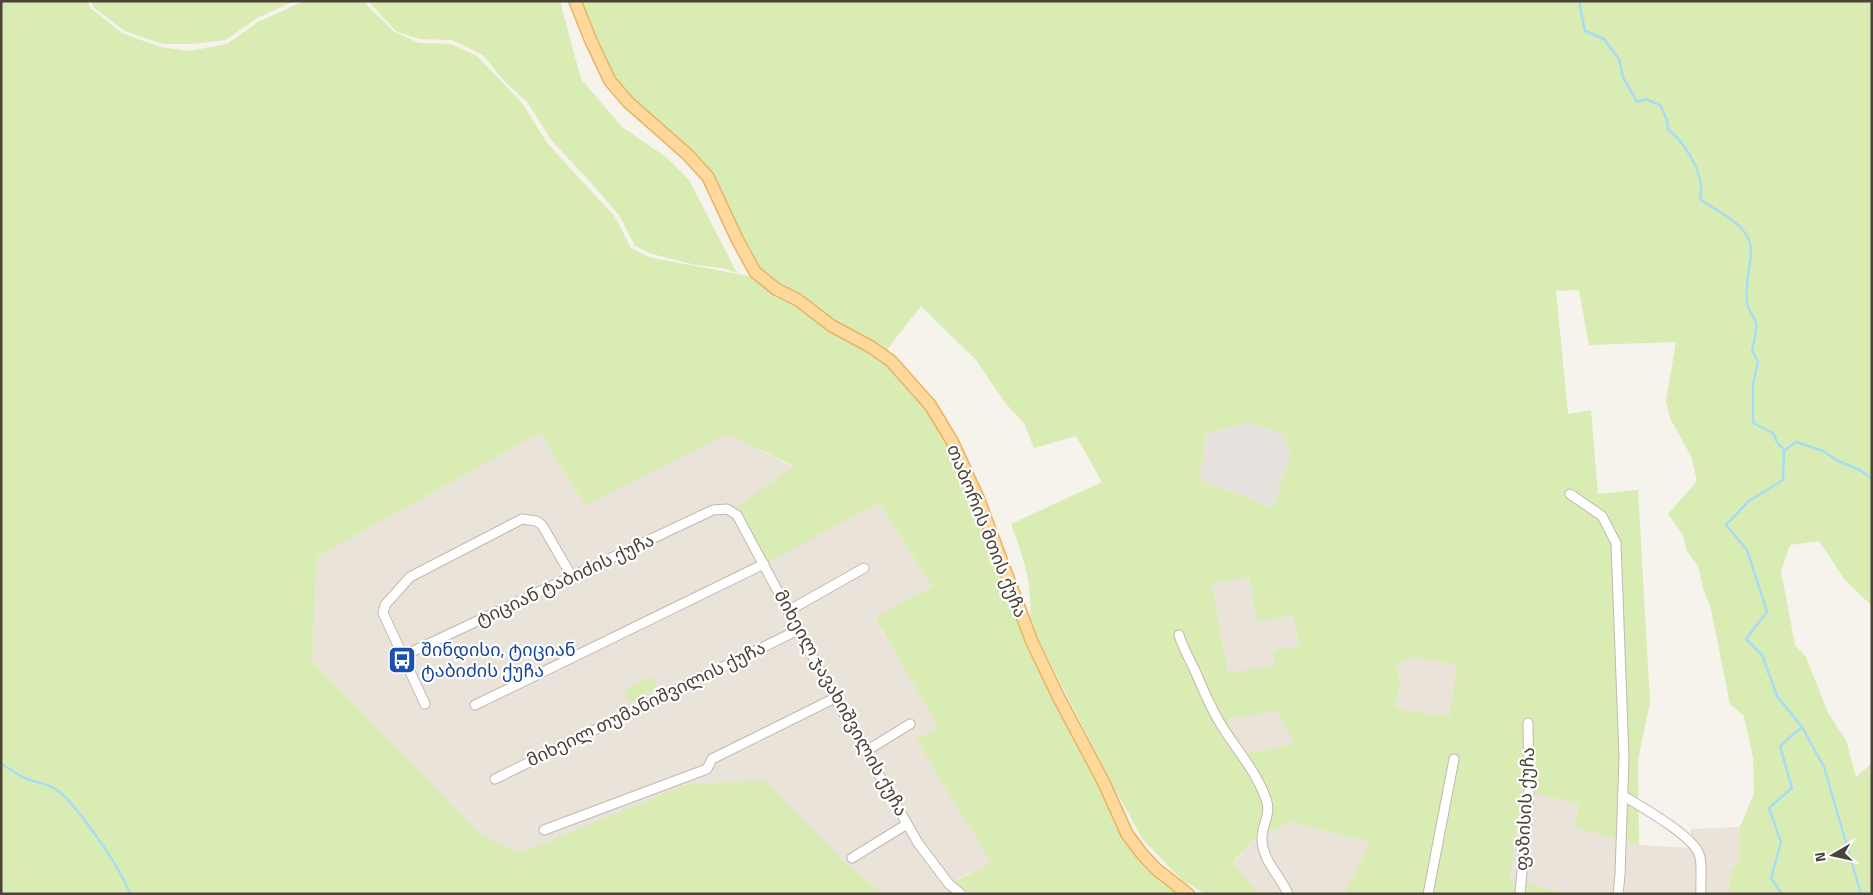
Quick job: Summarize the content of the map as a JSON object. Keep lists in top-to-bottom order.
{
  "streets": {
    "main road": ["თაბორის მთის ქუჩა"],
    "street": [
      "ტიციან ტაბიძის ქუჩა",
      "მიხეილ ჯავახიშვილის ქუჩა",
      "მიხეილ თუმანიშვილის ქუჩა",
      "ფაზისის ქუჩა"
    ]
  },
  "crossings": [
    ["ტიციან ტაბიძის ქუჩა", "მიხეილ ჯავახიშვილის ქუჩა"],
    ["მიხეილ ჯავახიშვილის ქუჩა", "მიხეილ თუმანიშვილის ქუჩა"]
  ],
  "places": {
    "bus stop": ["შინდისი, ტიციან ტაბიძის ქუჩა"]
  },
  "north": "left"
}
